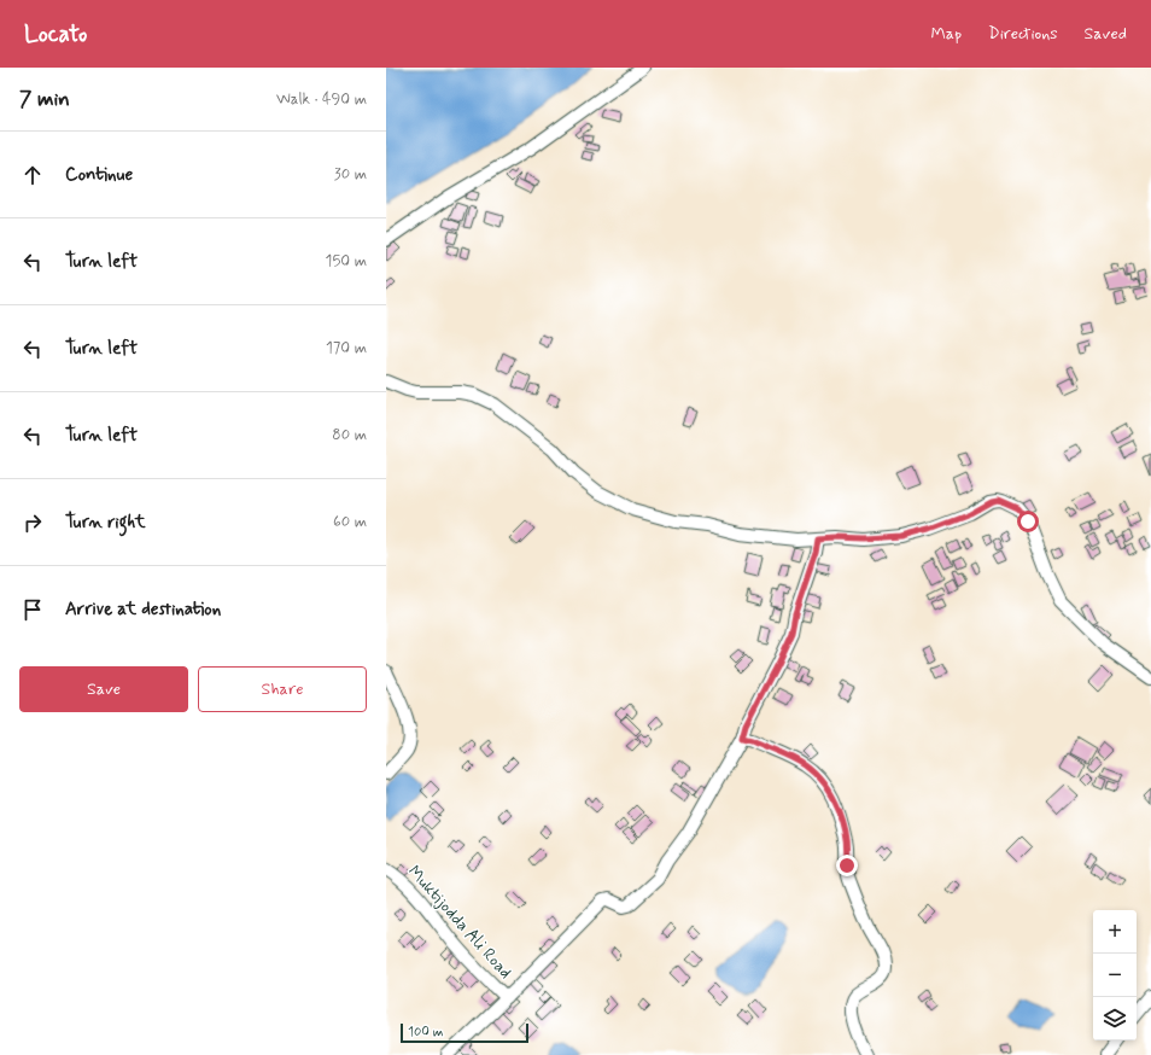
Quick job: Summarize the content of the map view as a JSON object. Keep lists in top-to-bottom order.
{
  "streets": {
    "street": ["Muktijodda Ali Road"]
  },
  "scale_bar": "100 m",
  "page": {
    "header": "Locato",
    "nav": ["Map", "Directions", "Saved"],
    "heading": ["7 min", "Walk · 490 m"],
    "list": [
      ["Continue", "30 m"],
      ["Turn left", "150 m"],
      ["Turn left", "170 m"],
      ["Turn left", "80 m"],
      ["Turn right", "60 m"],
      "Arrive at destination"
    ],
    "buttons": ["Save", "Share"],
    "map_buttons": ["+", "−"],
    "scale": "100 m"
  }
}
